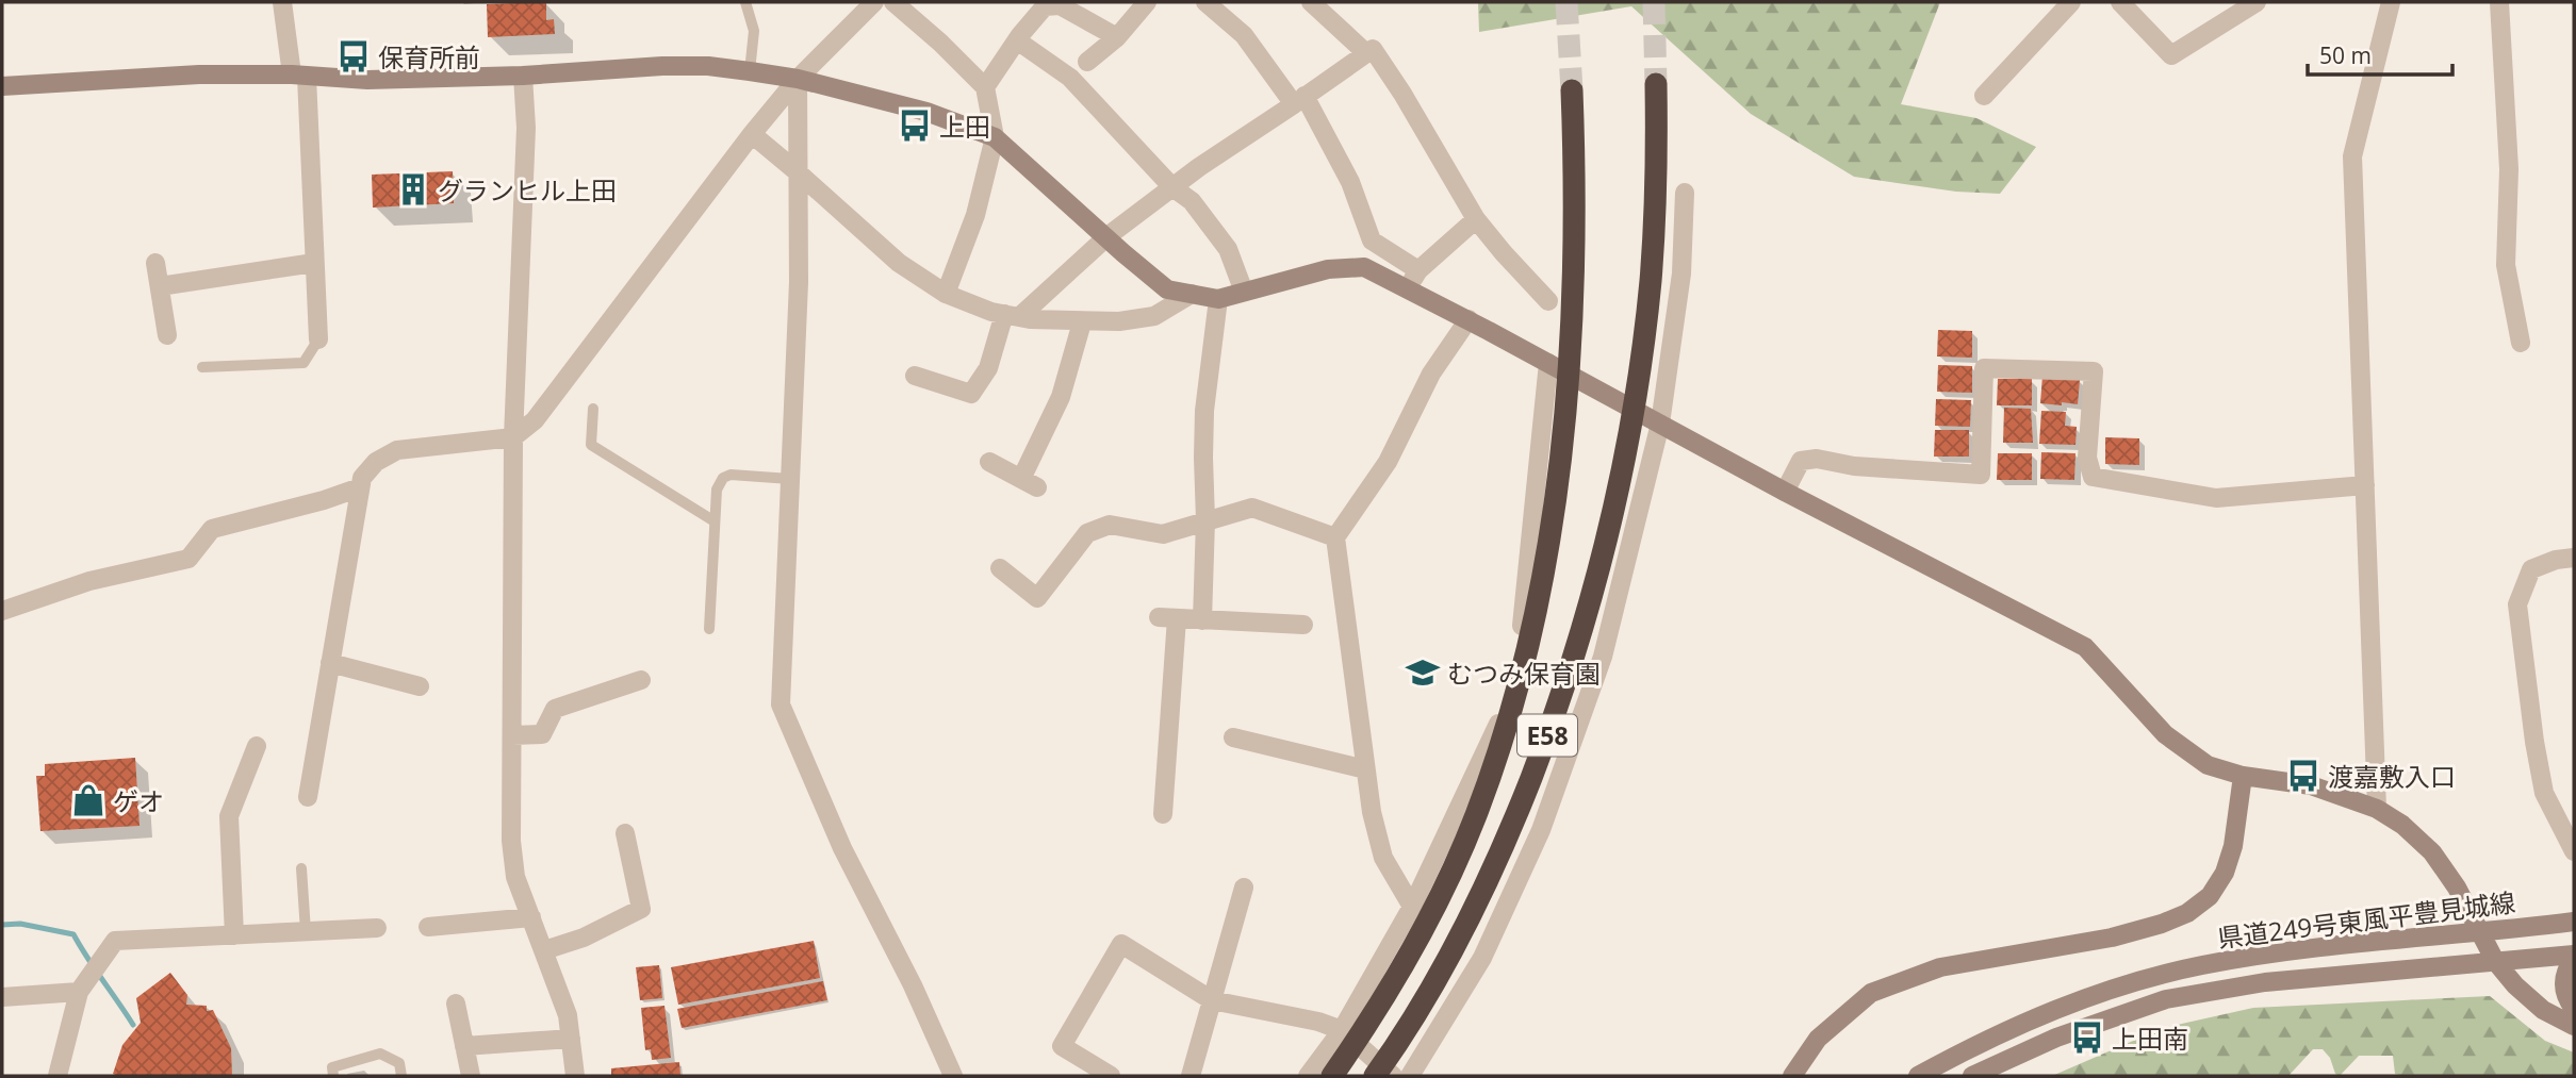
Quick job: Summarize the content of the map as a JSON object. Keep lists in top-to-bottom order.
{
  "streets": {
    "highway": ["E58"],
    "street": ["県道249号東風平豊見城線"]
  },
  "places": {
    "bus stop": [
      "保育所前",
      "上田",
      "渡嘉敷入口",
      "上田南"
    ],
    "building": ["グランヒル上田"],
    "school or university": ["むつみ保育園"],
    "shop": ["ゲオ"]
  },
  "scale_bar": "50 m"
}
